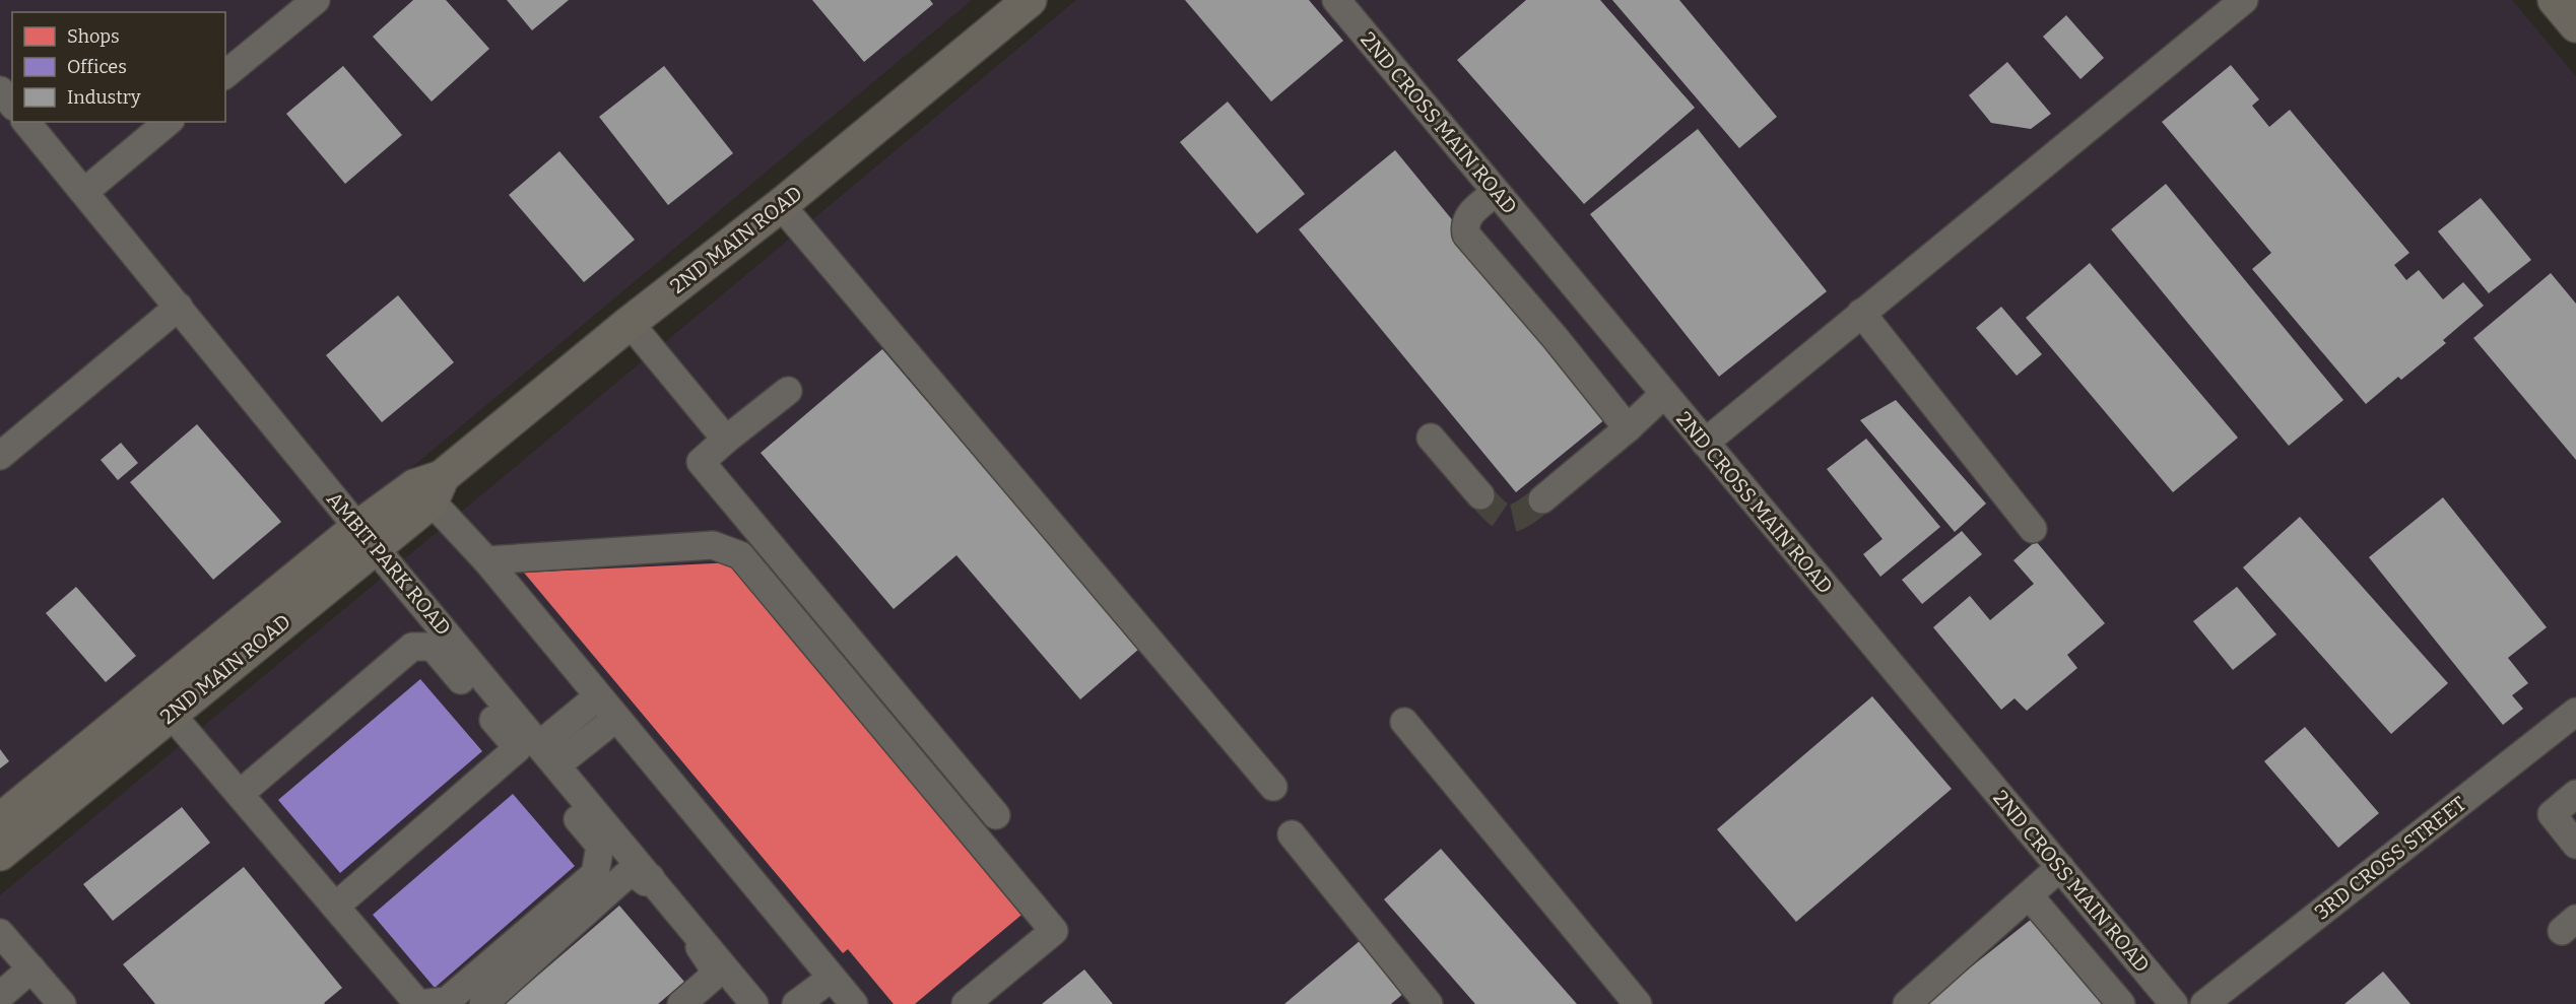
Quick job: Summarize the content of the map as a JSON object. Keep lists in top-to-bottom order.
{
  "streets": {
    "main road": ["2ND MAIN ROAD"],
    "street": ["2ND CROSS MAIN ROAD", "AMBIT PARK ROAD", "3RD CROSS STREET"]
  },
  "crossings": [
    ["2ND MAIN ROAD", "AMBIT PARK ROAD"]
  ],
  "legend": ["Shops", "Offices", "Industry"]
}
